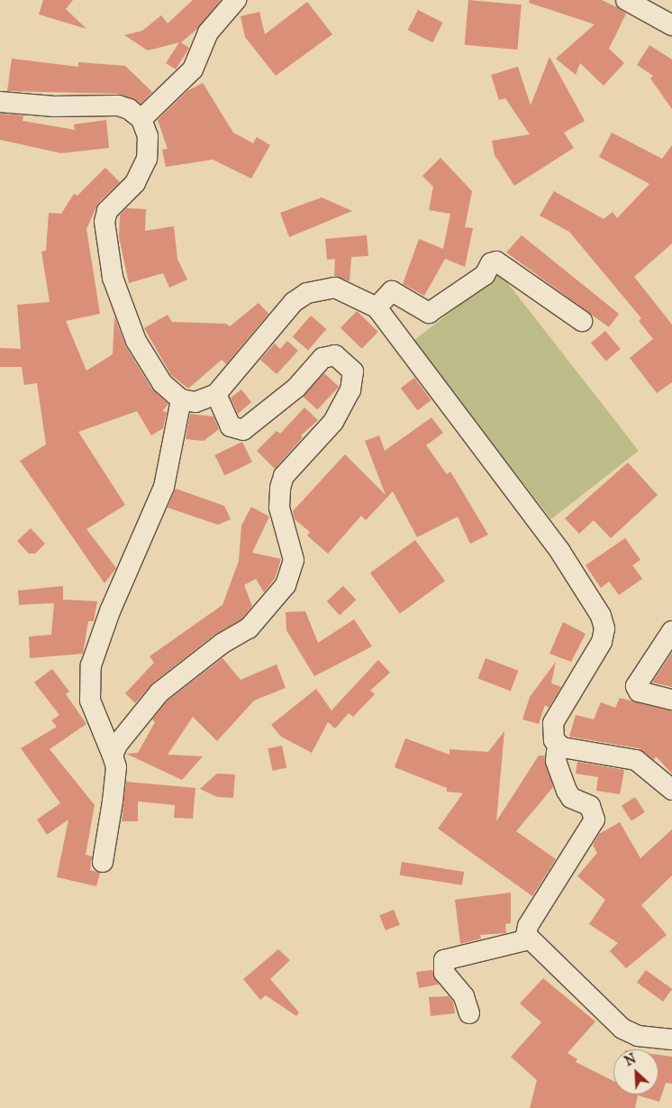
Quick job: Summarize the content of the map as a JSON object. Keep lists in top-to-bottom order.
{
  "north": "top left"
}
